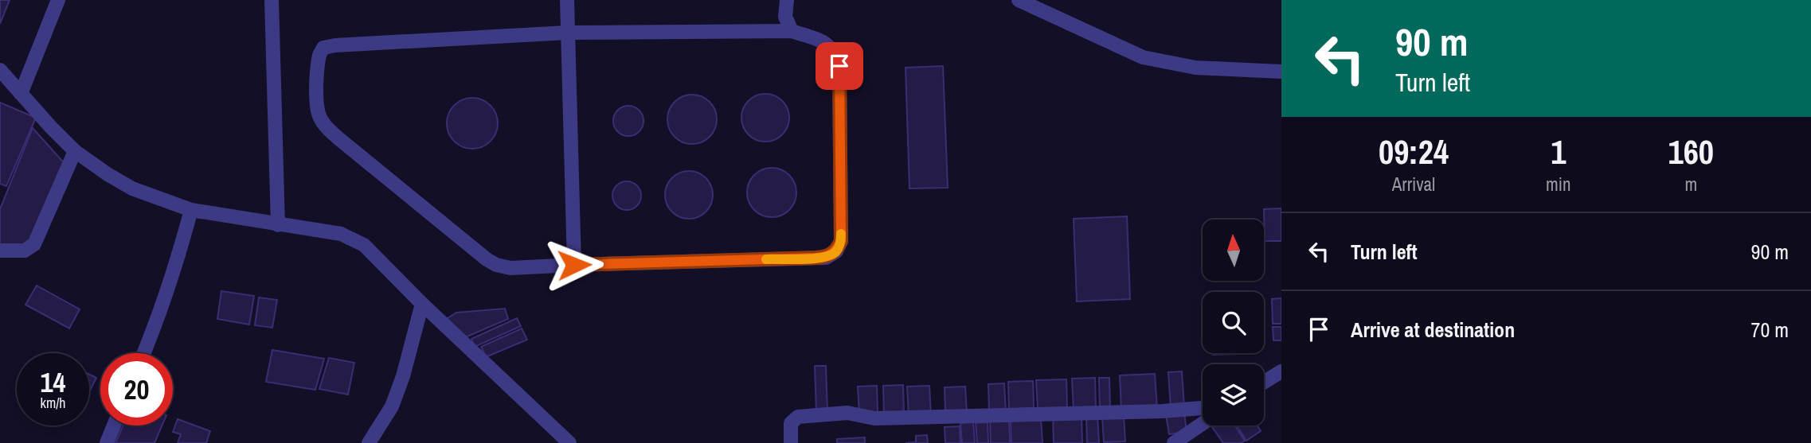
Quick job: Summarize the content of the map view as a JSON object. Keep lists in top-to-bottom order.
{
  "north": "top",
  "page": {
    "turn": ["90 m", "Turn left"],
    "eta": [
      "09:24",
      "Arrival",
      "1",
      "min",
      "160",
      "m"
    ],
    "list": [
      {
        "name": "Turn left",
        "value": "90 m"
      },
      {
        "name": "Arrive at destination",
        "value": "70 m"
      }
    ],
    "speed": "14 km/h",
    "limit": "20"
  }
}
